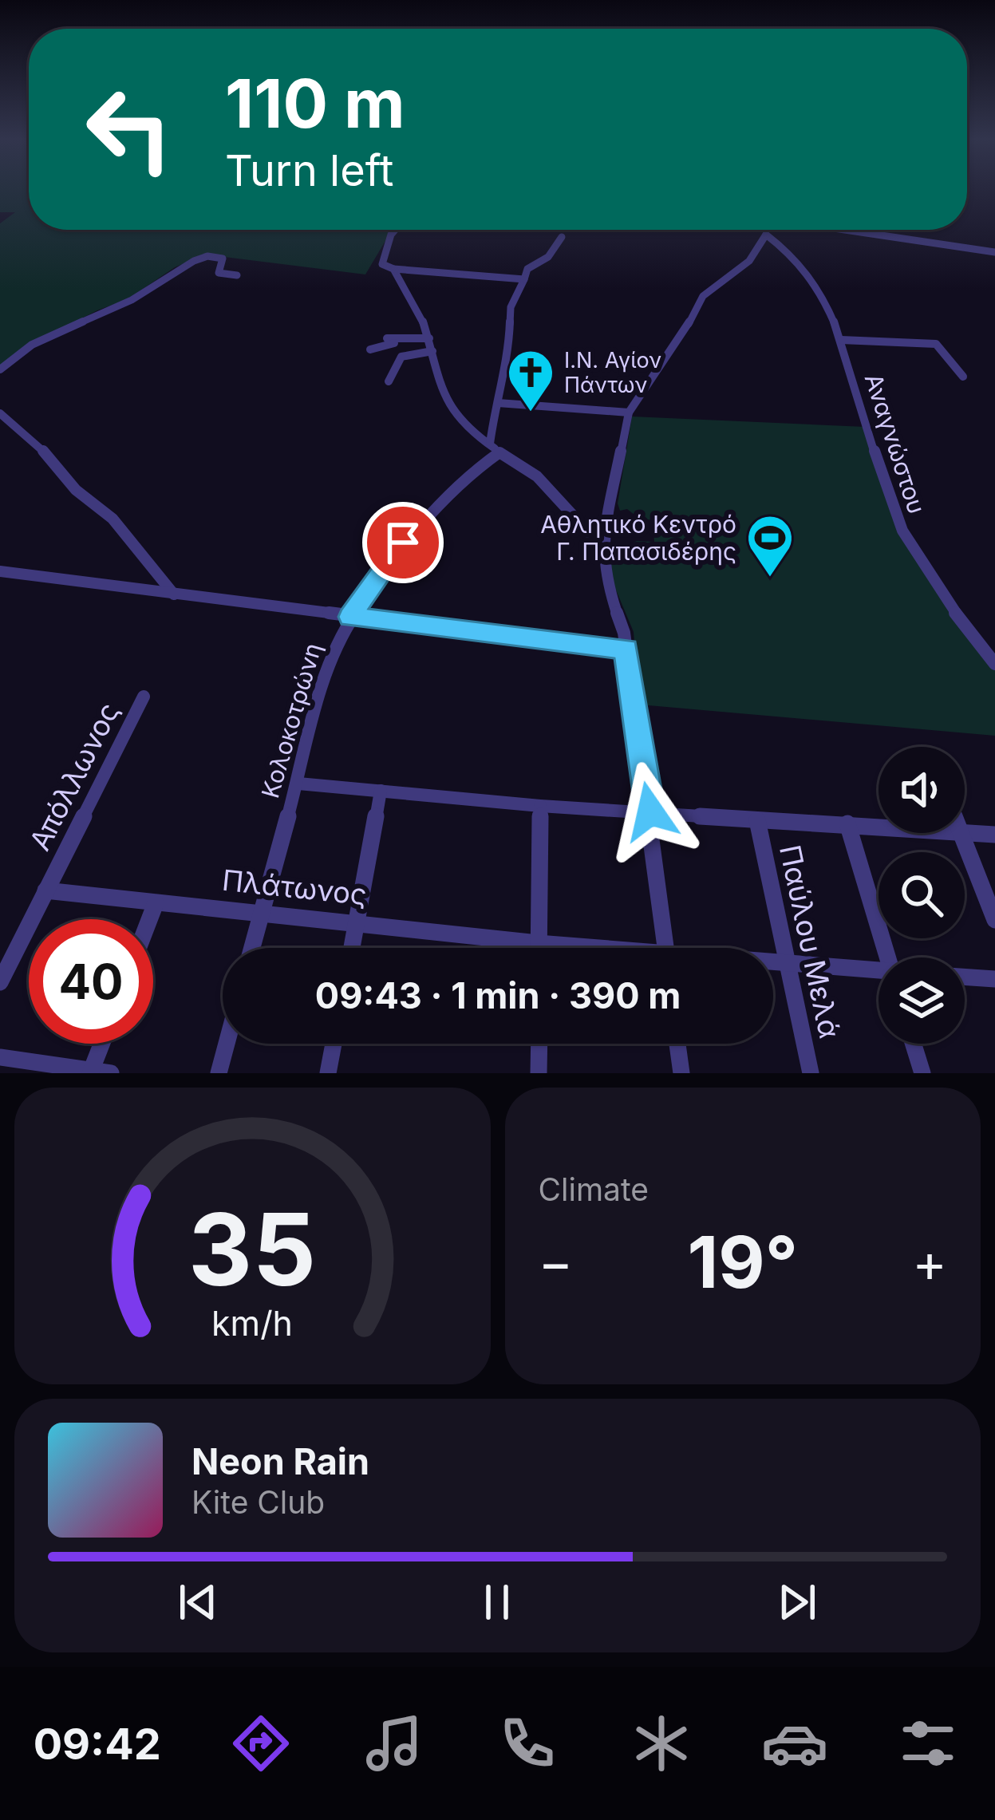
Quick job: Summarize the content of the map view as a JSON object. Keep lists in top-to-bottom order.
{
  "streets": {
    "street": [
      "Αναγνώστου",
      "Κολοκοτρώνη",
      "Απόλλωνος",
      "Πλάτωνος",
      "Παύλου Μελά"
    ]
  },
  "crossings": [
    ["Κολοκοτρώνη", "Πλάτωνος"],
    ["Απόλλωνος", "Πλάτωνος"],
    ["Πλάτωνος", "Παύλου Μελά"]
  ],
  "places": {
    "church": ["Ι.Ν. Αγίον Πάντων"],
    "sports": ["Αθλητικό Κεντρό Γ. Παπασιδέρης"]
  },
  "page": {
    "turn": ["110 m", "Turn left"],
    "limit": "40",
    "trip": "09:43 · 1 min · 390 m",
    "tile": "Climate",
    "heat": ["−", "19°", "+"],
    "song": ["Neon Rain", "Kite Club"],
    "tabs": "09:42",
    "gauge": ["35", "km/h"]
  }
}
